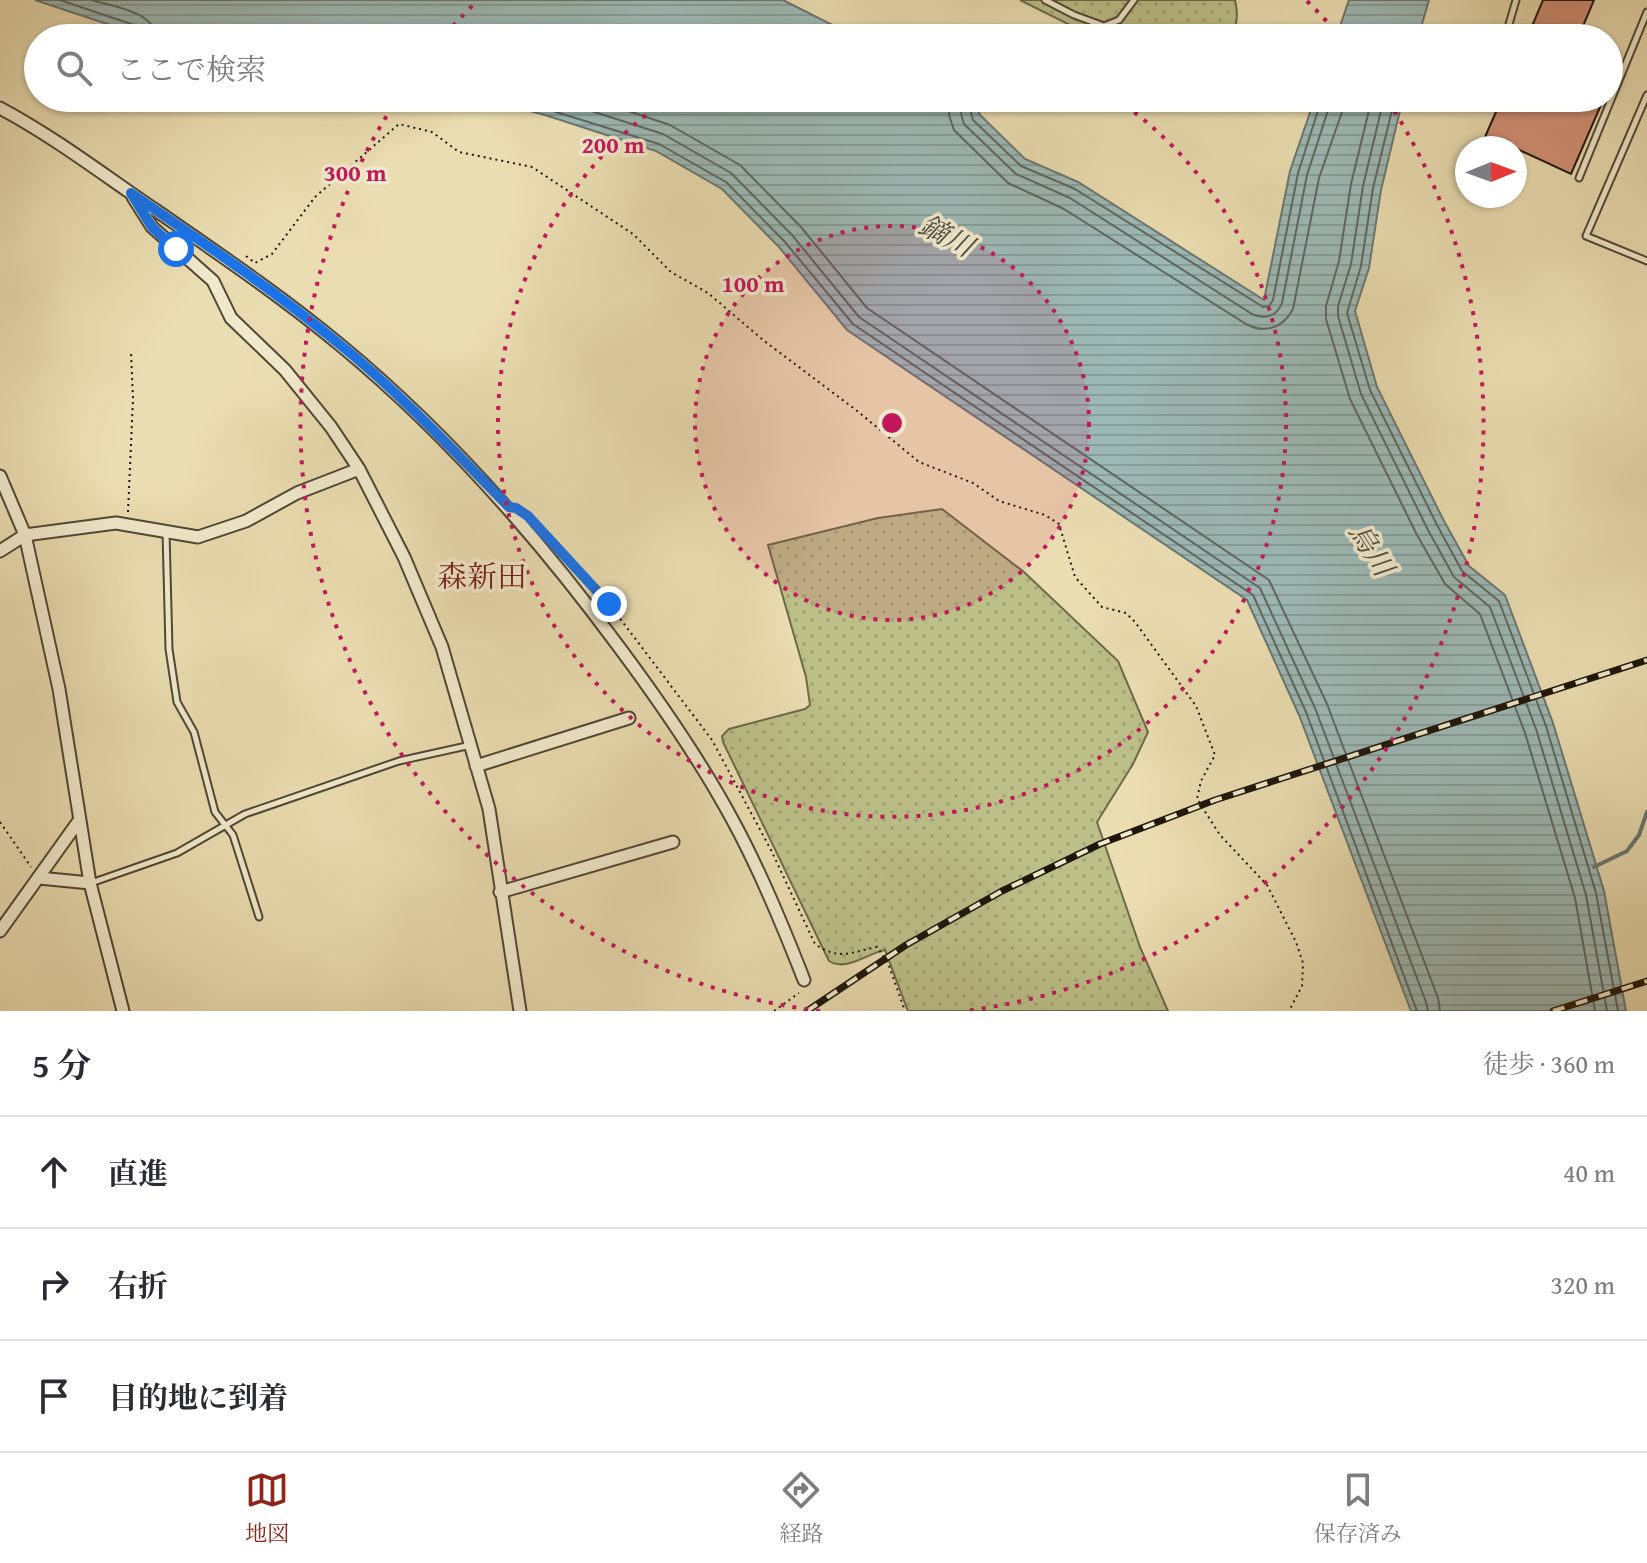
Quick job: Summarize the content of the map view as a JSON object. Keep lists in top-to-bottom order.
{
  "districts": ["森新田"],
  "water": ["鏑川", "烏川"],
  "north": "right",
  "page": {
    "search": "ここで検索",
    "heading": ["5 分", "徒歩 · 360 m"],
    "list": [
      ["直進", "40 m"],
      ["右折", "320 m"],
      "目的地に到着"
    ],
    "nav": ["地図", "経路", "保存済み"]
  },
  "rings": ["200 m", "300 m", "100 m"]
}
